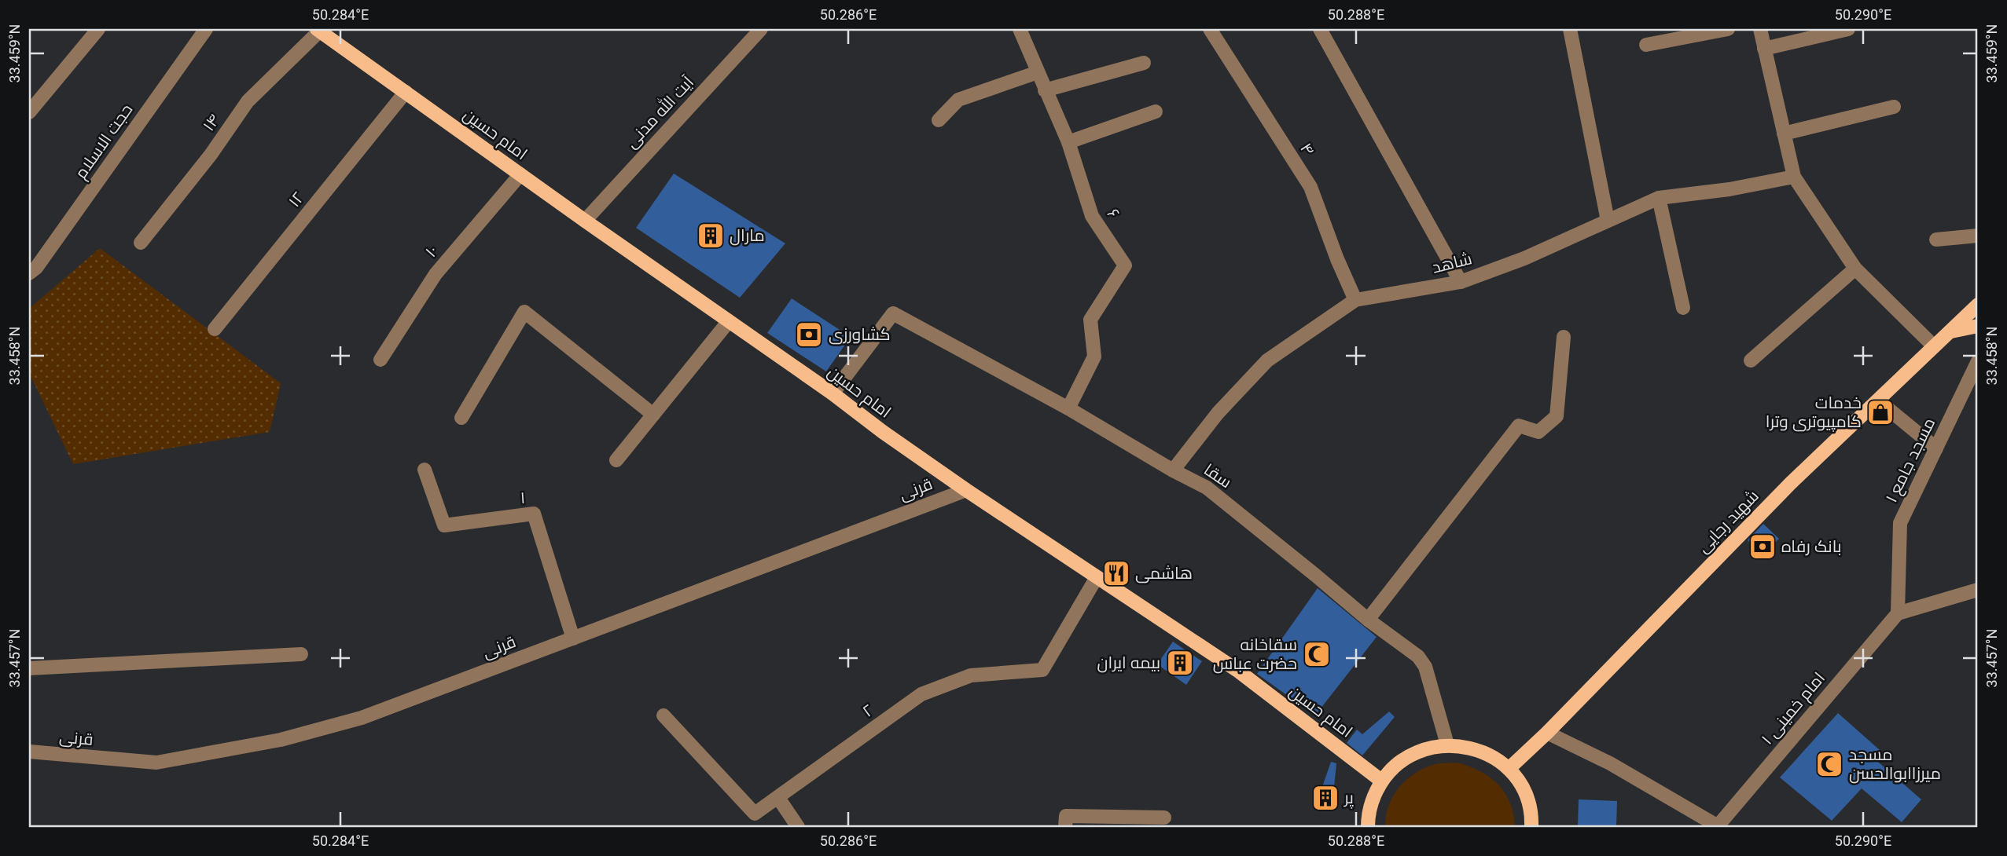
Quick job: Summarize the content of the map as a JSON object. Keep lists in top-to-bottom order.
{
  "streets": {
    "main road": ["امام حسین", "شهید رجایی"],
    "street": [
      "آیت الله مدنی",
      "۱۴",
      "حجت الاسلام",
      "۴",
      "۱۲",
      "۶",
      "۱۰",
      "شاهد",
      "مسجد جامع ۱",
      "سقا",
      "قرنی",
      "۱",
      "امام خمینی ۱",
      "۲"
    ]
  },
  "crossings": [
    ["آیت الله مدنی", "امام حسین"],
    ["۱۴", "امام حسین"],
    ["امام حسین", "۱۲"],
    ["امام حسین", "۱۰"],
    ["امام حسین", "سقا"],
    ["امام حسین", "قرنی"],
    ["امام حسین", "۲"],
    ["۴", "شاهد"],
    ["۶", "سقا"],
    ["شاهد", "سقا"],
    ["مسجد جامع ۱", "امام خمینی ۱"],
    ["قرنی", "۱"]
  ],
  "places": {
    "building": ["مارال", "بیمه ایران", "پر"],
    "bank": ["کشاورزی", "بانک رفاه"],
    "shop": ["خدمات کامپیوتری وترا"],
    "restaurant": ["هاشمی"],
    "mosque": ["سقاخانه حضرت عباس", "مسجد میرزاابوالحسن"]
  },
  "coordinates": [
    "50.284°E",
    "50.286°E",
    "50.288°E",
    "50.290°E",
    "33.459°N",
    "33.458°N",
    "33.457°N"
  ]
}
